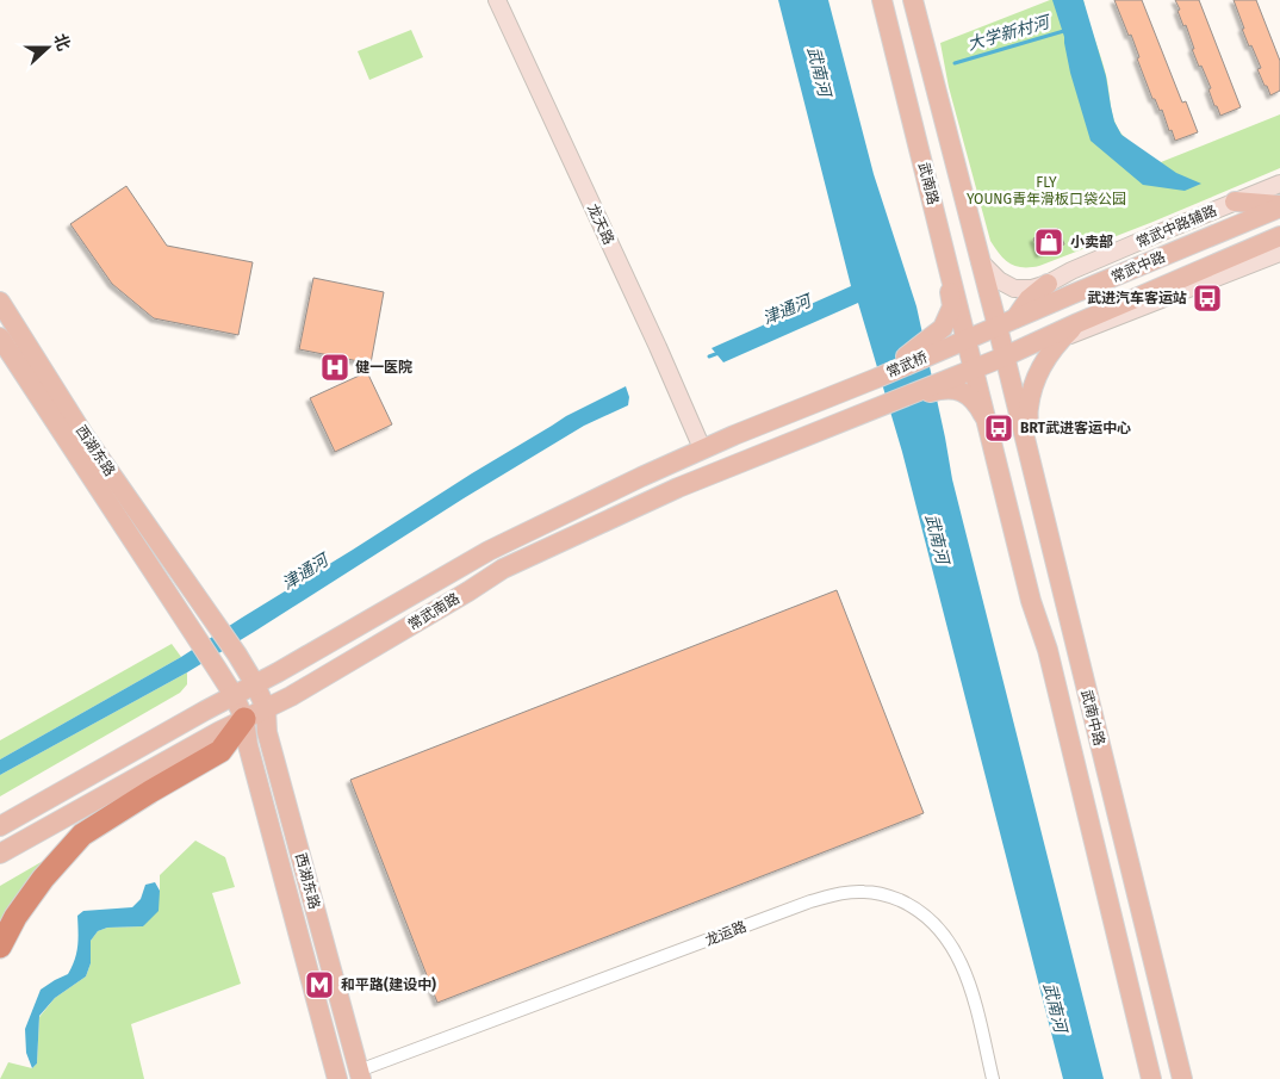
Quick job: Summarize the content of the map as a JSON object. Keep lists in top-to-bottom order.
{
  "streets": {
    "main road": [
      "武南路",
      "常武中路",
      "常武桥",
      "西湖东路",
      "常武南路",
      "武南中路"
    ],
    "street": ["龙天路", "常武中路辅路", "龙运路"]
  },
  "crossings": [
    ["武南路", "常武中路辅路"],
    ["武南路", "常武中路"],
    ["武南路", "武南中路"],
    ["龙天路", "常武南路"],
    ["常武中路", "武南中路"],
    ["常武桥", "常武南路"],
    ["西湖东路", "常武南路"],
    ["西湖东路", "龙运路"]
  ],
  "water": ["大学新村河", "武南河", "津通河"],
  "parks": ["FLY YOUNG青年滑板口袋公园"],
  "places": {
    "shop": ["小卖部"],
    "bus stop": ["武进汽车客运站", "BRT武进客运中心"],
    "hospital": ["健一医院"],
    "metro station": ["和平路(建设中)"]
  },
  "north": "right"
}
